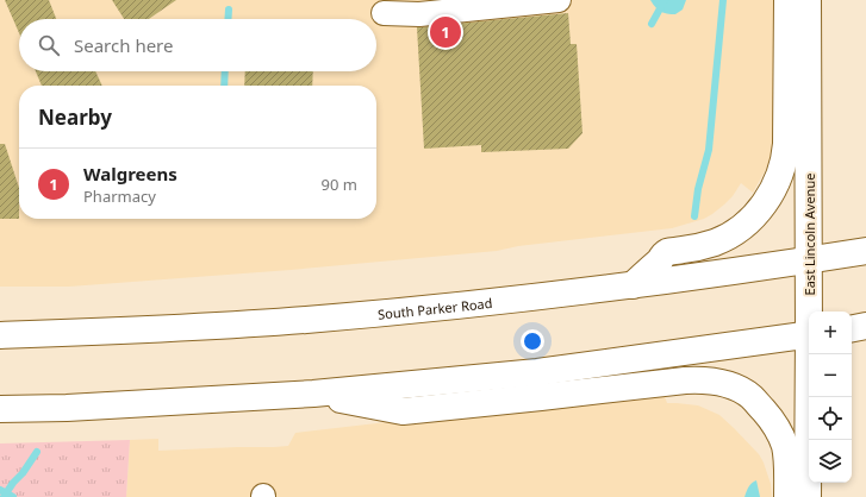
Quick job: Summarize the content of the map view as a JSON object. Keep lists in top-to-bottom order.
{
  "streets": {
    "main road": ["East Lincoln Avenue", "South Parker Road"]
  },
  "crossings": [
    ["East Lincoln Avenue", "South Parker Road"]
  ],
  "page": {
    "pins": "1",
    "search": "Search here",
    "heading": "Nearby",
    "list": [
      {
        "mark": "1",
        "name": "Walgreens",
        "note": "Pharmacy",
        "value": "90 m"
      }
    ],
    "map_buttons": ["+", "−"]
  }
}
